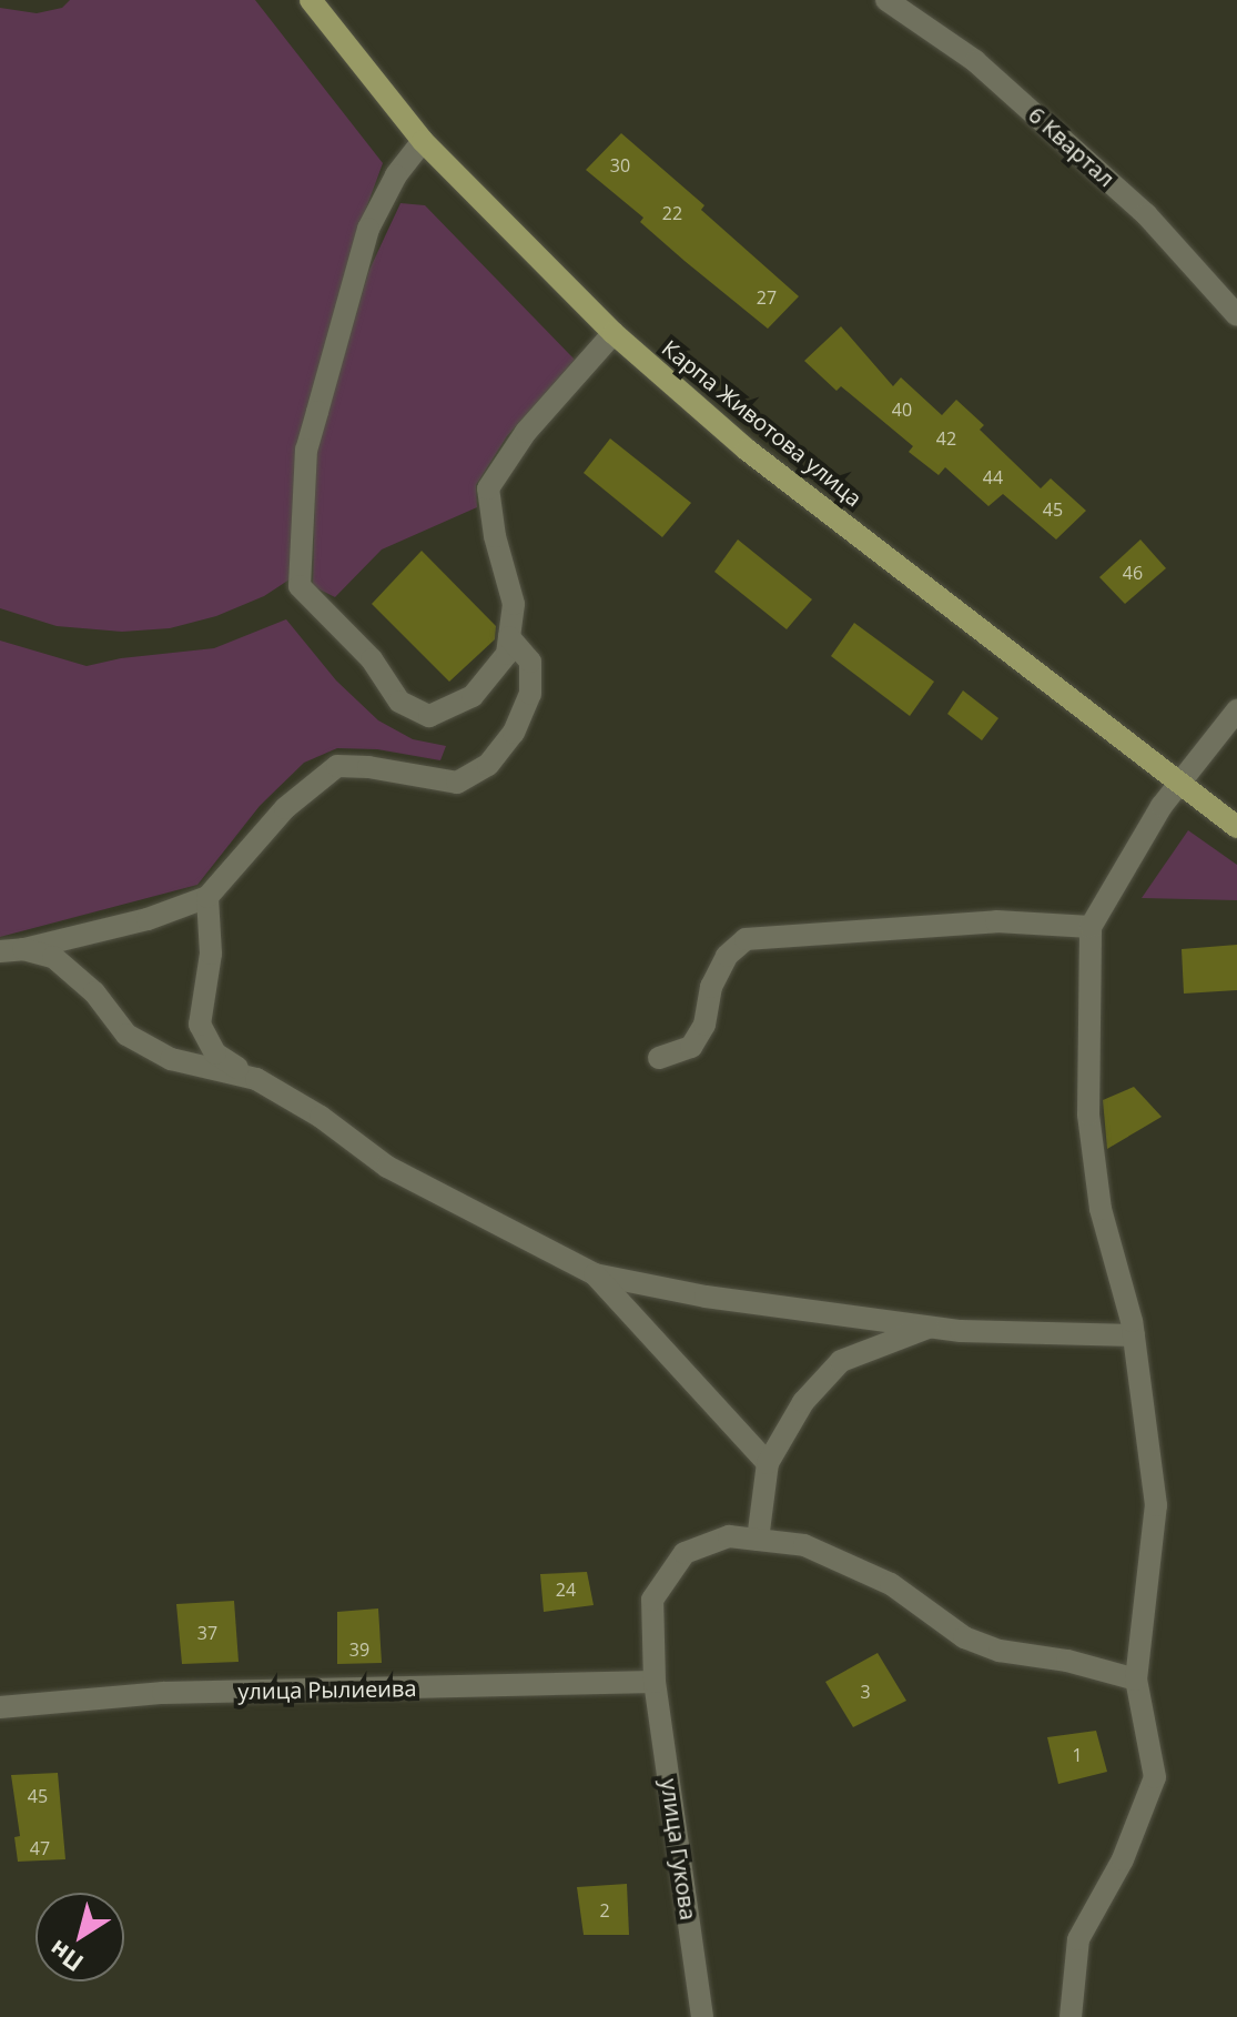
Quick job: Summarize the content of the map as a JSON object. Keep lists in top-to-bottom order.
{
  "streets": {
    "main road": ["Карпа Животова улица"],
    "street": ["6 Квартал", "улица Рылиеива", "улица Гукова"]
  },
  "crossings": [
    ["улица Рылиеива", "улица Гукова"]
  ],
  "house_numbers": [
    "30",
    "22",
    "27",
    "40",
    "42",
    "44",
    "45",
    "46",
    "24",
    "37",
    "39",
    "3",
    "1",
    "45",
    "47",
    "2"
  ],
  "north": "bottom left"
}
